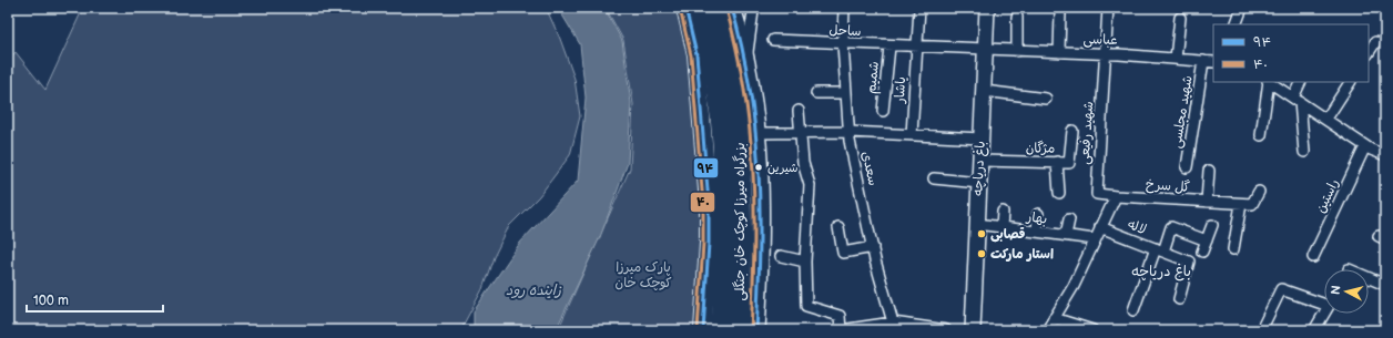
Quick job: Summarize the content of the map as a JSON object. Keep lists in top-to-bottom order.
{
  "streets": {
    "highway": ["بزرگراه میرزا کوچک خان جنگلی"],
    "street": [
      "ساحل",
      "عباسی",
      "شمیم",
      "یاشار",
      "شهید مجلسی",
      "شهید رفیعی",
      "مژگان",
      "سعدی",
      "باغ دریاچه",
      "گل سرخ",
      "راستین",
      "بهار",
      "لاله"
    ]
  },
  "crossings": [
    ["ساحل", "عباسی"],
    ["ساحل", "شمیم"],
    ["ساحل", "یاشار"],
    ["ساحل", "سعدی"],
    ["ساحل", "باغ دریاچه"],
    ["عباسی", "شهید مجلسی"],
    ["عباسی", "شهید رفیعی"],
    ["عباسی", "باغ دریاچه"],
    ["شهید رفیعی", "گل سرخ"],
    ["مژگان", "باغ دریاچه"],
    ["باغ دریاچه", "بهار"]
  ],
  "districts": ["باغ دریاچه"],
  "water": ["زاینده رود"],
  "parks": ["پارک میرزا کوچک خان"],
  "places": ["شیرین", "قصابی", "استار مارکت"],
  "lines": ["transit line ۹۴", "transit line ۴۰"],
  "legend": ["۹۴", "۴۰"],
  "scale_bar": "100 m",
  "north": "left"
}
